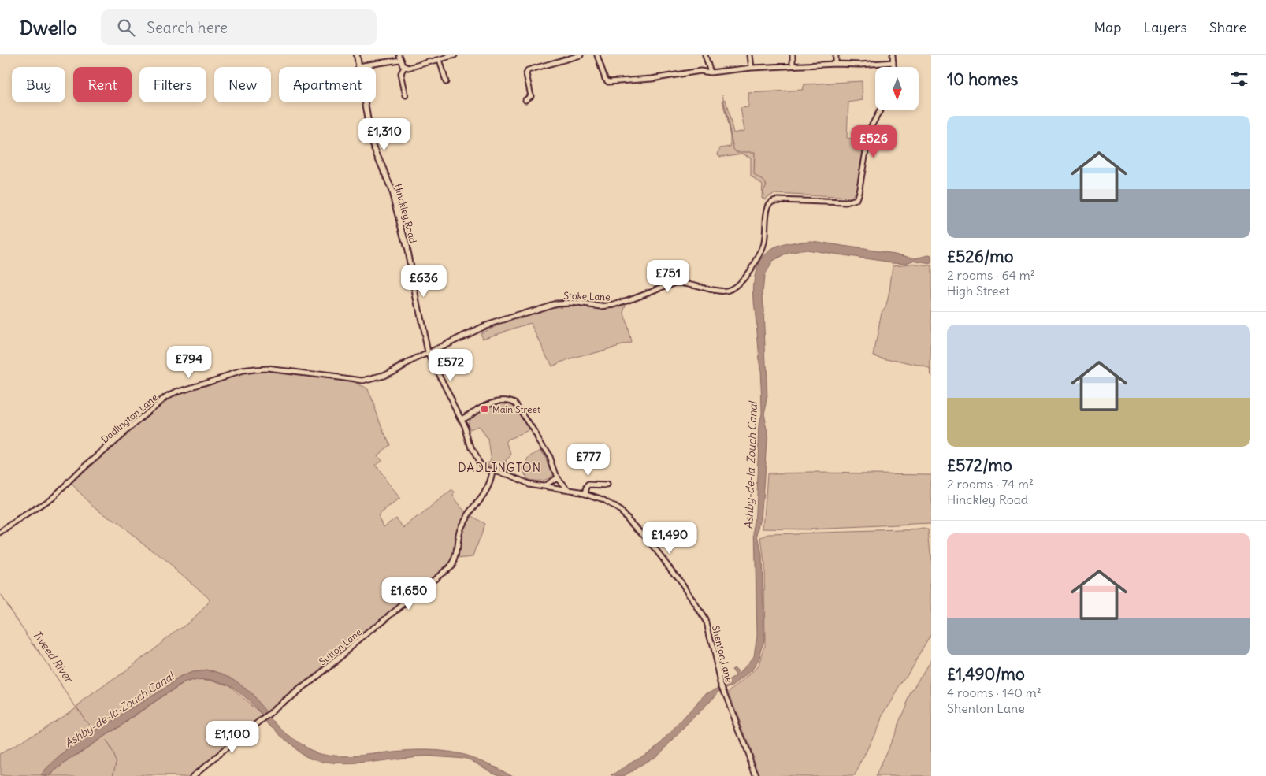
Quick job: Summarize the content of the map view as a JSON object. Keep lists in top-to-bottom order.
{
  "streets": {
    "street": [
      "Hinckley Road",
      "Stoke Lane",
      "Dadlington Lane",
      "Sutton Lane",
      "Shenton Lane"
    ]
  },
  "crossings": [
    ["Hinckley Road", "Stoke Lane"],
    ["Hinckley Road", "Dadlington Lane"],
    ["Stoke Lane", "Dadlington Lane"]
  ],
  "districts": ["DADLINGTON"],
  "water": ["Ashby-de-la-Zouch Canal", "Tweed River"],
  "places": {
    "transit": ["Main Street"]
  },
  "north": "bottom",
  "page": {
    "header": "Dwello",
    "search": "Search here",
    "nav": ["Map", "Layers", "Share"],
    "heading": "10 homes",
    "chip": [
      "Buy",
      "Rent",
      "Filters",
      "New",
      "Apartment"
    ],
    "list": [
      {
        "name": "£526/mo",
        "note": "2 rooms · 64 m² · High Street"
      },
      {
        "name": "£572/mo",
        "note": "2 rooms · 74 m² · Hinckley Road"
      },
      {
        "name": "£1,490/mo",
        "note": "4 rooms · 140 m² · Shenton Lane"
      }
    ],
    "price": [
      "£1,310",
      "£526",
      "£751",
      "£636",
      "£794",
      "£572",
      "£777",
      "£1,490",
      "£1,650",
      "£1,100"
    ]
  }
}
